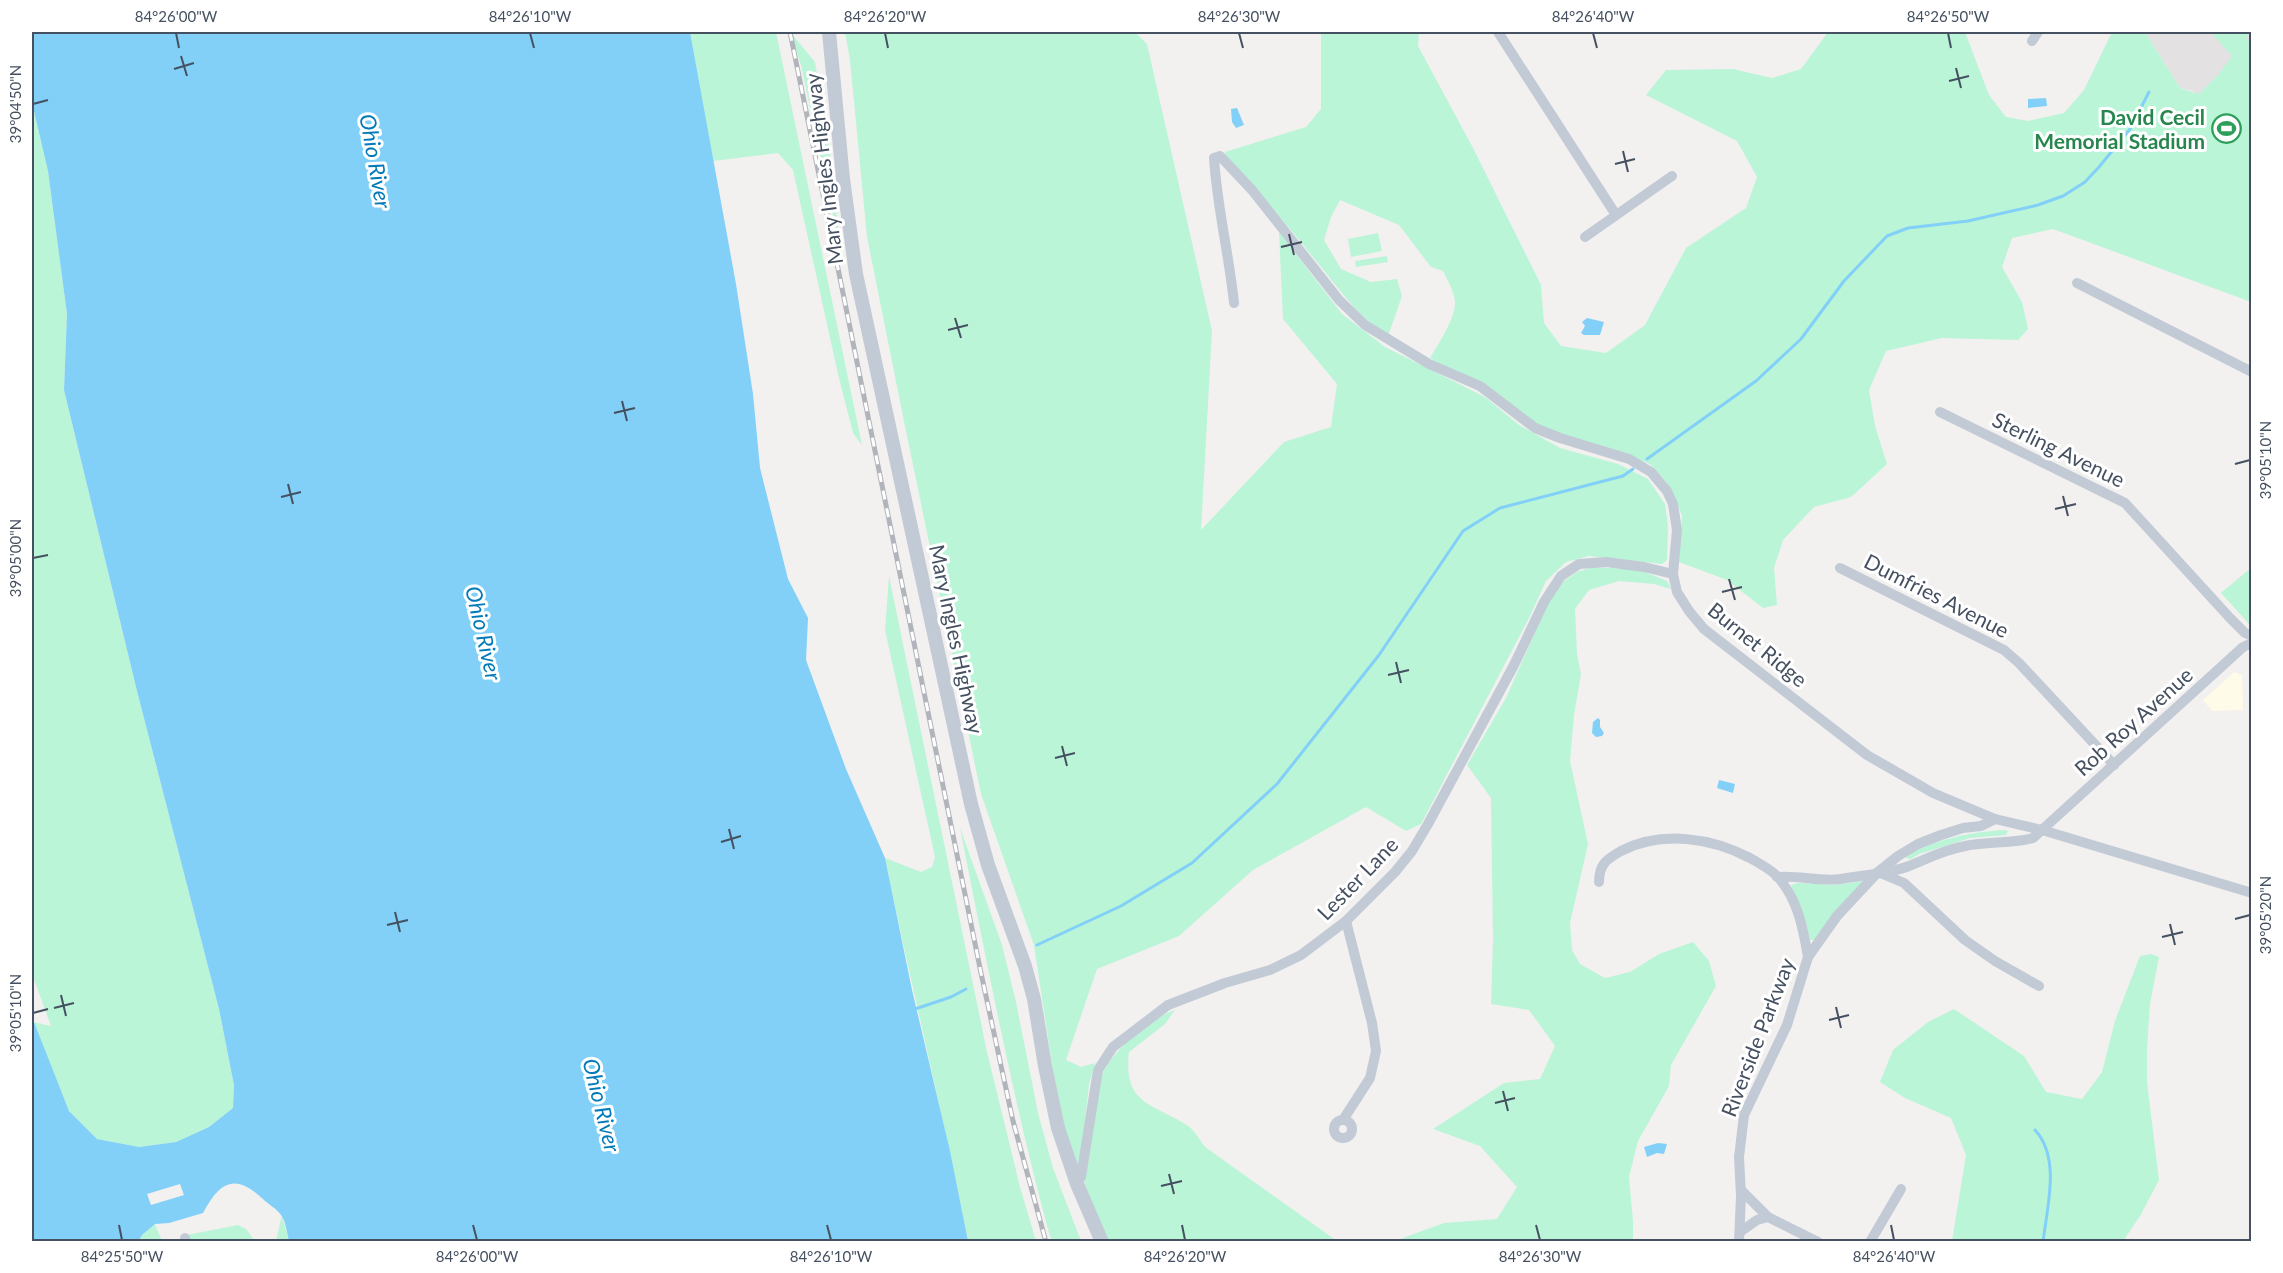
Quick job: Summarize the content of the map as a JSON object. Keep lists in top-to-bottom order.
{
  "streets": {
    "street": [
      "Mary Ingles Highway",
      "Sterling Avenue",
      "Dumfries Avenue",
      "Burnet Ridge",
      "Rob Roy Avenue",
      "Lester Lane",
      "Riverside Parkway"
    ]
  },
  "crossings": [
    ["Mary Ingles Highway", "Lester Lane"],
    ["Dumfries Avenue", "Rob Roy Avenue"],
    ["Burnet Ridge", "Rob Roy Avenue"],
    ["Burnet Ridge", "Lester Lane"],
    ["Burnet Ridge", "Riverside Parkway"]
  ],
  "water": ["Ohio River"],
  "places": {
    "sports": ["David Cecil Memorial Stadium"]
  },
  "coordinates": [
    "84°26'00\"W",
    "84°26'10\"W",
    "84°26'20\"W",
    "84°26'30\"W",
    "84°26'40\"W",
    "84°26'50\"W",
    "39°04'50\"N",
    "39°05'10\"N",
    "39°05'00\"N",
    "39°05'20\"N",
    "84°25'50\"W"
  ]
}
